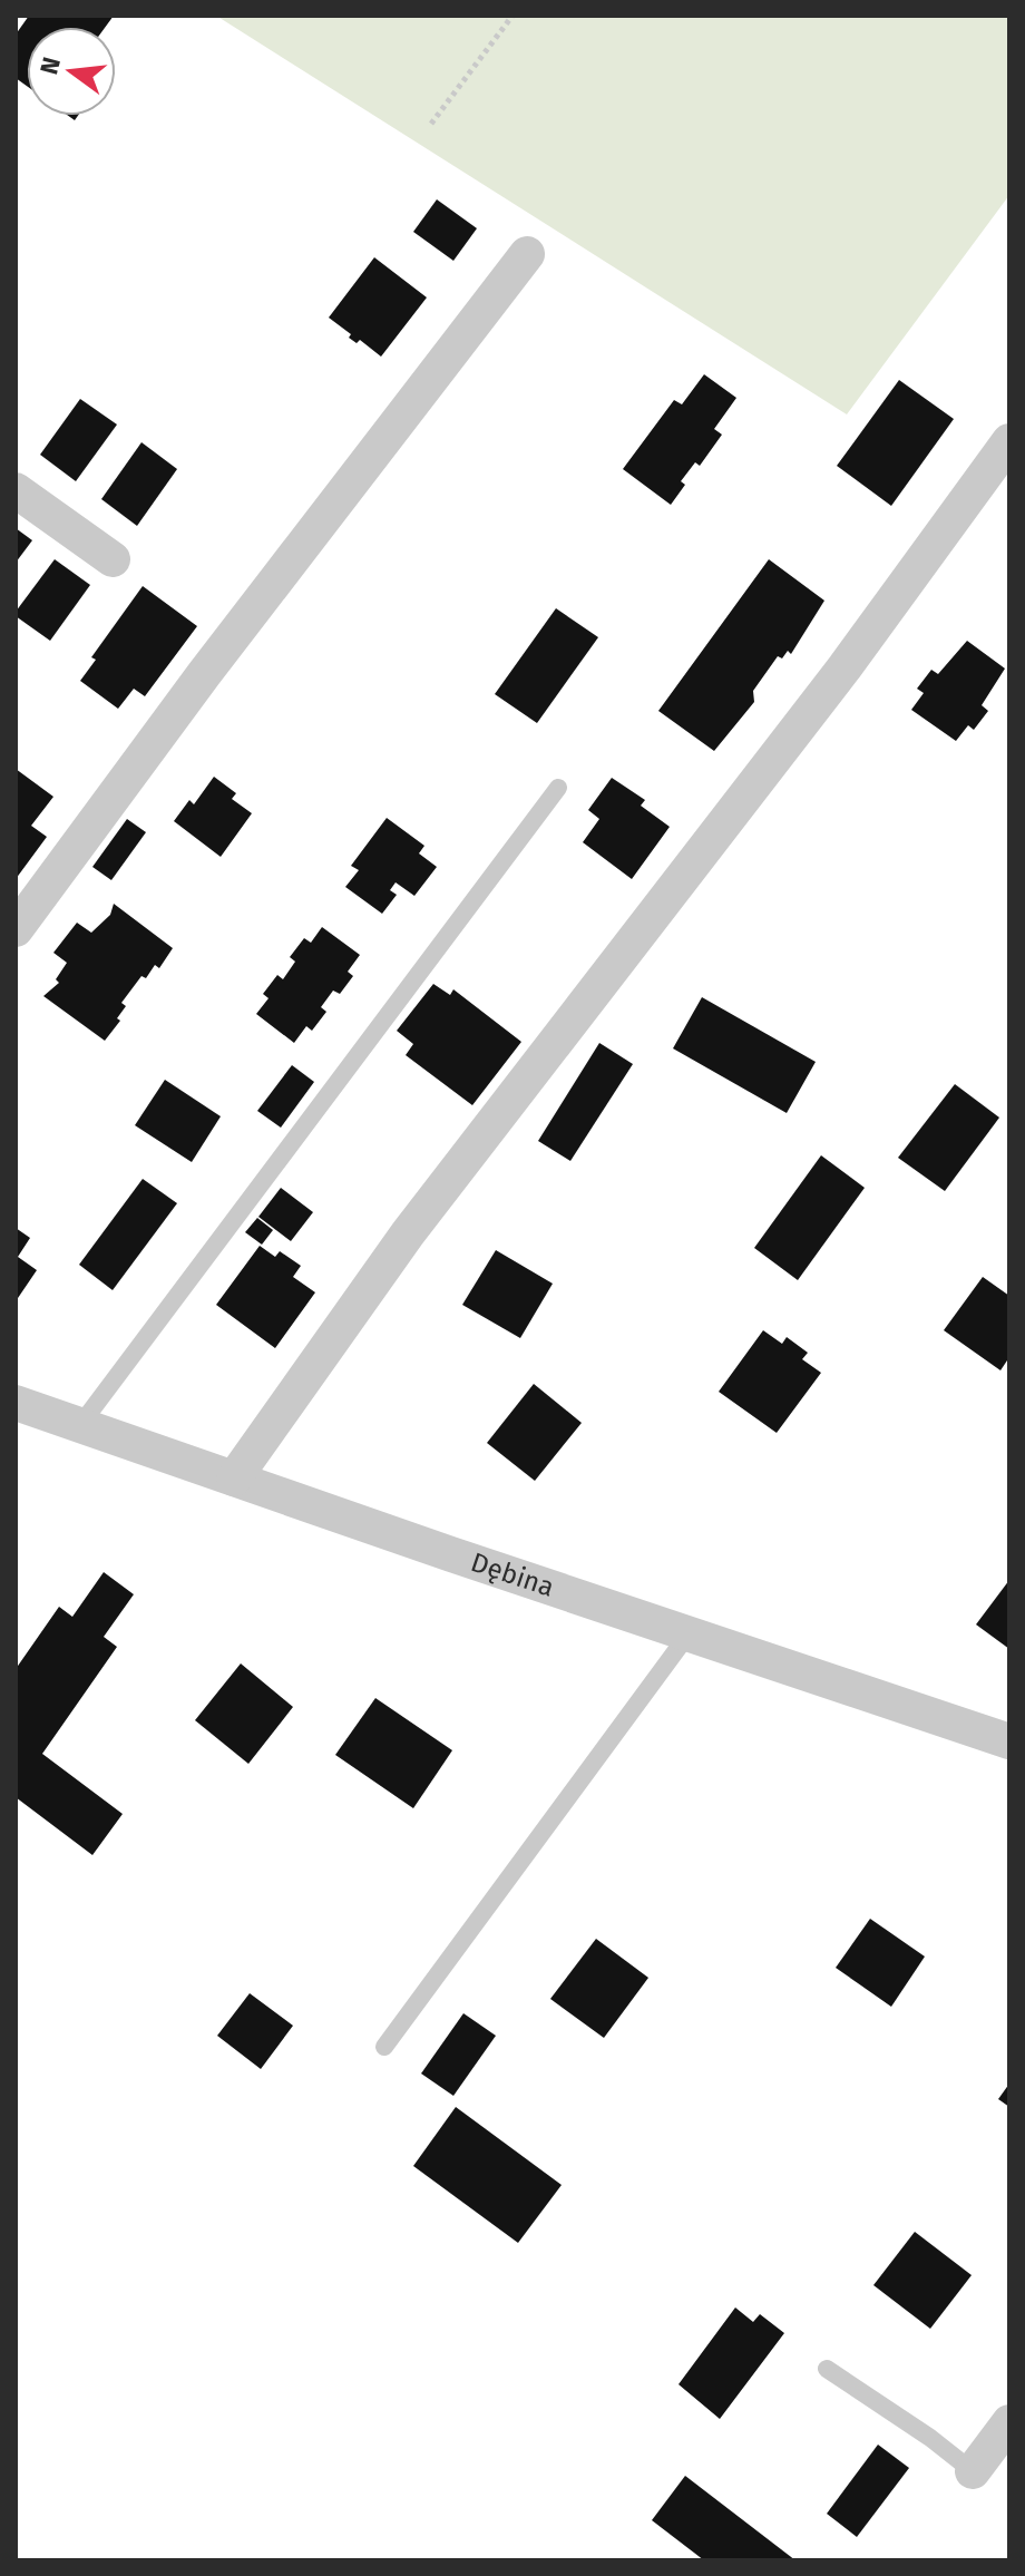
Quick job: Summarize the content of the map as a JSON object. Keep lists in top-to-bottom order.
{
  "streets": {
    "street": ["Dębina"]
  },
  "north": "left"
}
